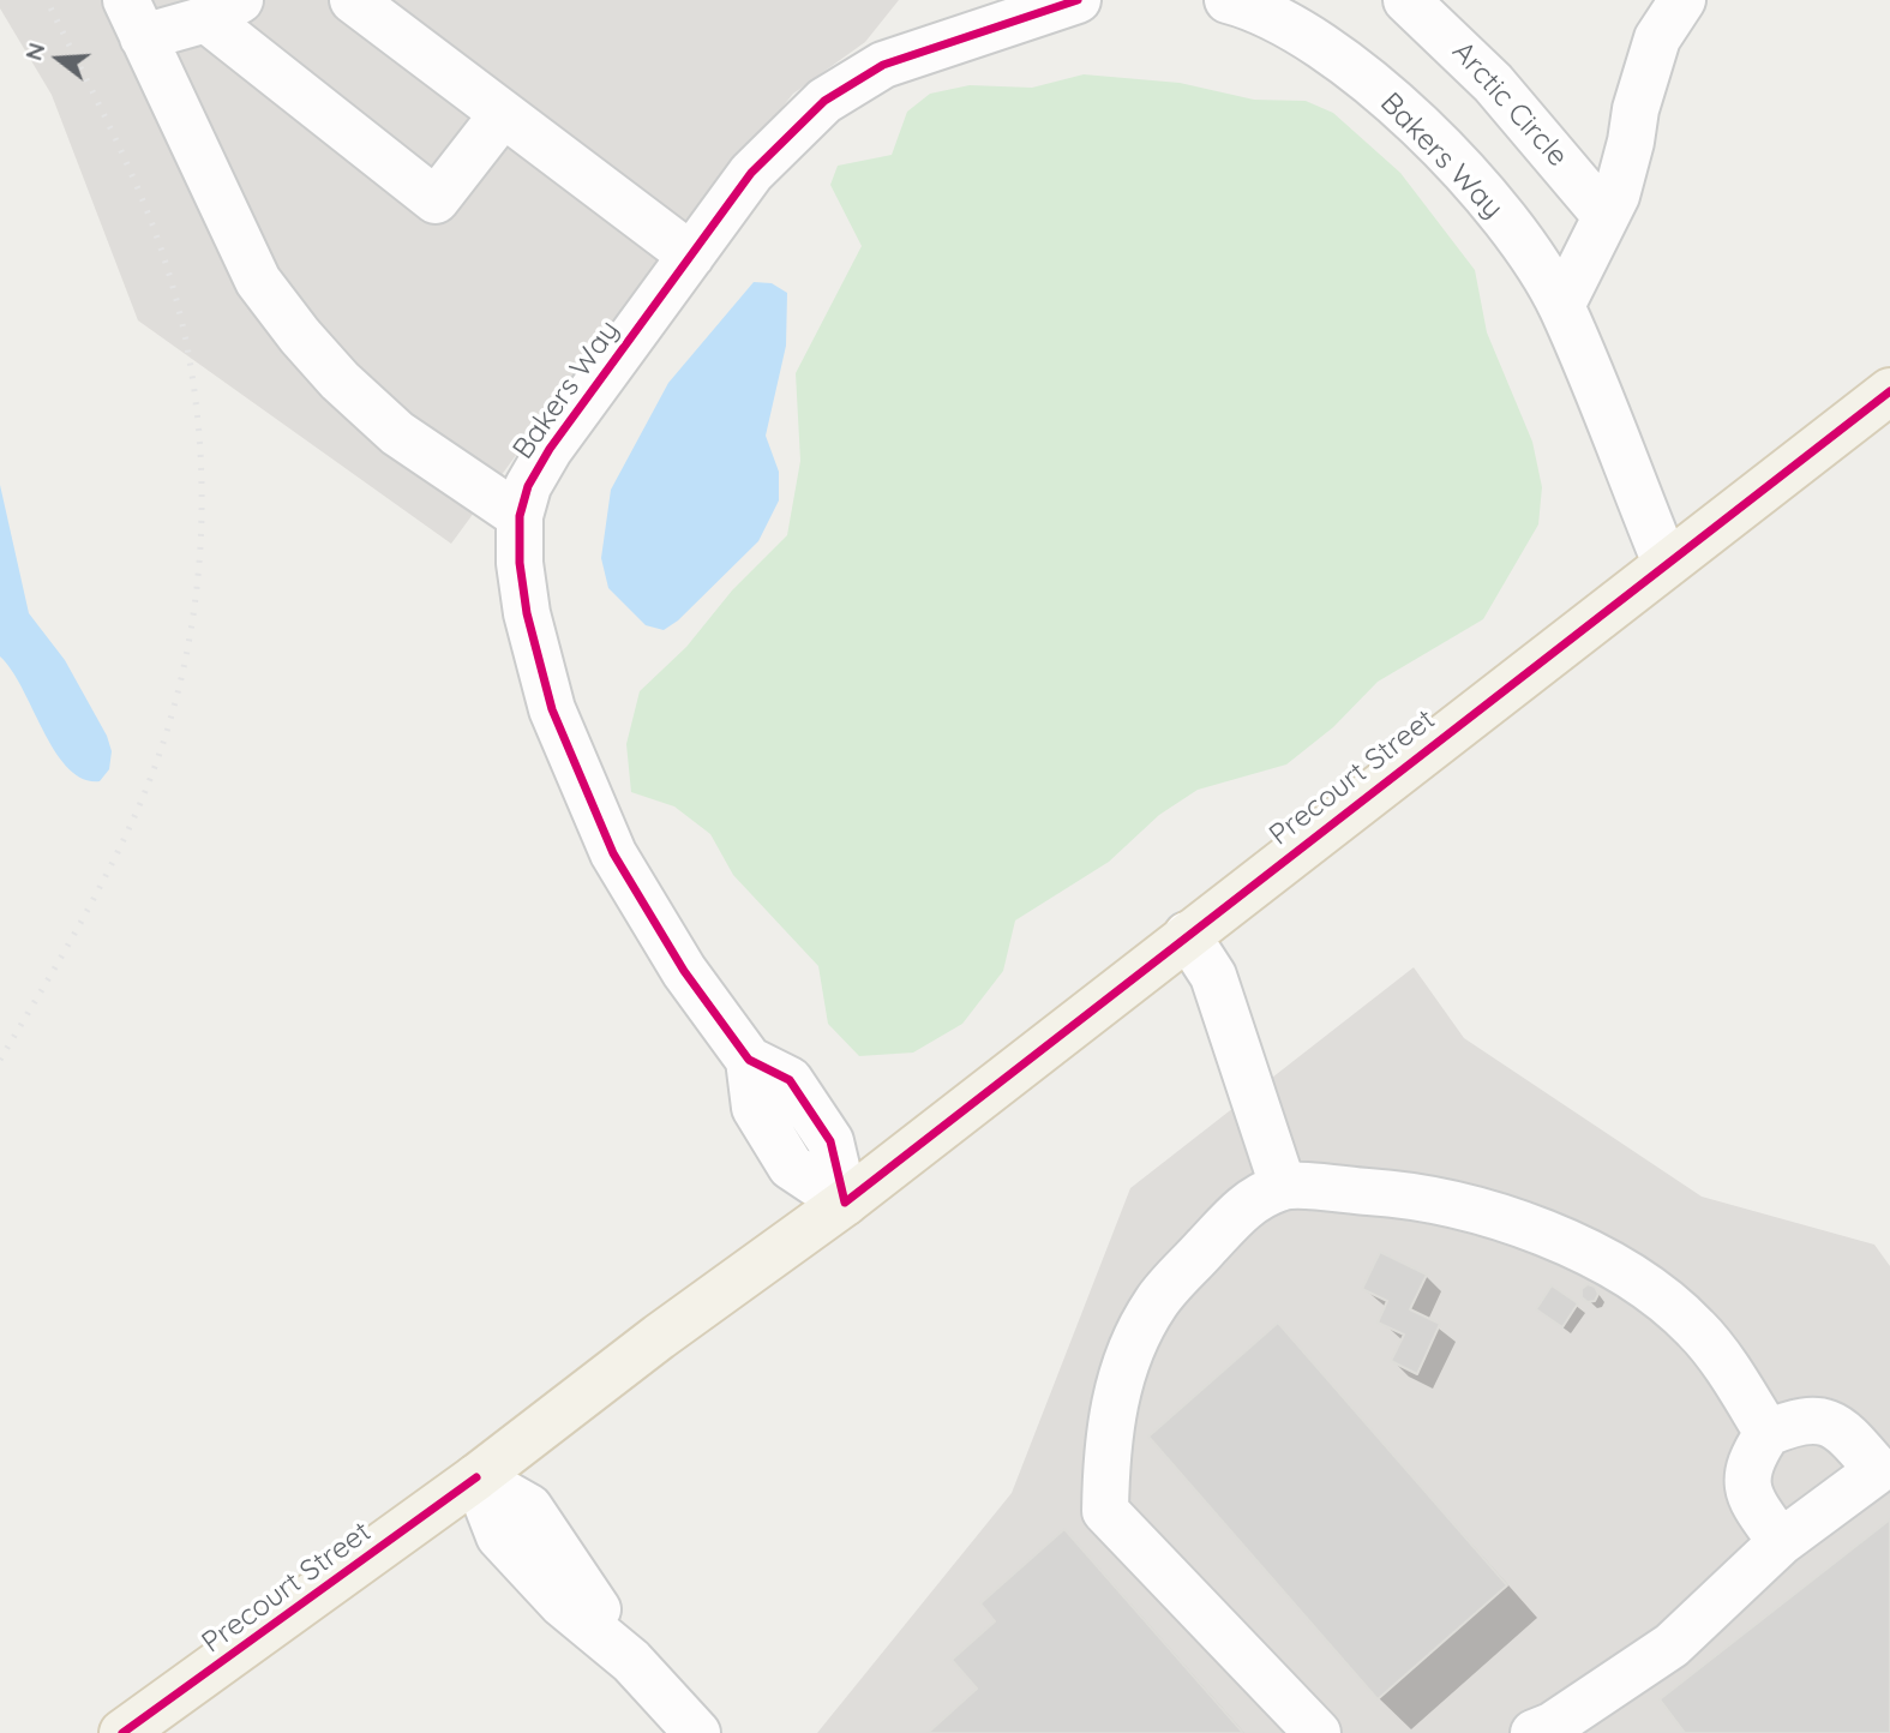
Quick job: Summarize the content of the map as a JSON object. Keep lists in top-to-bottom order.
{
  "streets": {
    "main road": ["Precourt Street"],
    "street": ["Arctic Circle", "Bakers Way"]
  },
  "crossings": [
    ["Bakers Way", "Precourt Street"]
  ],
  "north": "left"
}
